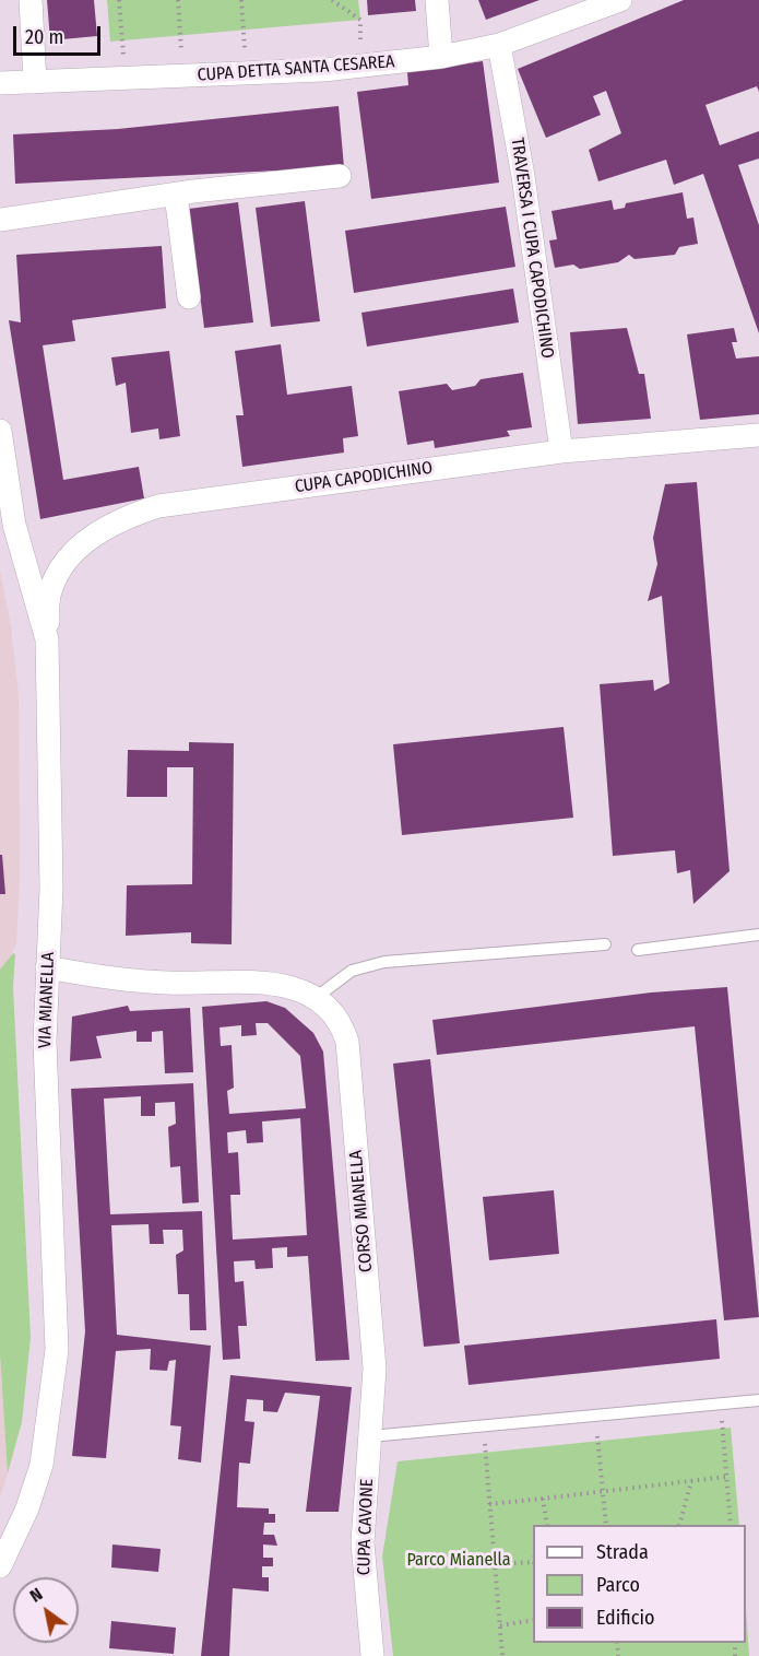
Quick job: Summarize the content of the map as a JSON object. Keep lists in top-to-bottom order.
{
  "streets": {
    "street": [
      "CUPA DETTA SANTA CESAREA",
      "TRAVERSA I CUPA CAPODICHINO",
      "CUPA CAPODICHINO",
      "VIA MIANELLA",
      "CORSO MIANELLA",
      "CUPA CAVONE"
    ]
  },
  "crossings": [
    ["CUPA DETTA SANTA CESAREA", "TRAVERSA I CUPA CAPODICHINO"],
    ["TRAVERSA I CUPA CAPODICHINO", "CUPA CAPODICHINO"],
    ["CUPA CAPODICHINO", "VIA MIANELLA"],
    ["VIA MIANELLA", "CORSO MIANELLA"],
    ["CORSO MIANELLA", "CUPA CAVONE"]
  ],
  "parks": ["Parco Mianella"],
  "legend": ["Strada", "Parco", "Edificio"],
  "scale_bar": "20 m",
  "north": "top left"
}
